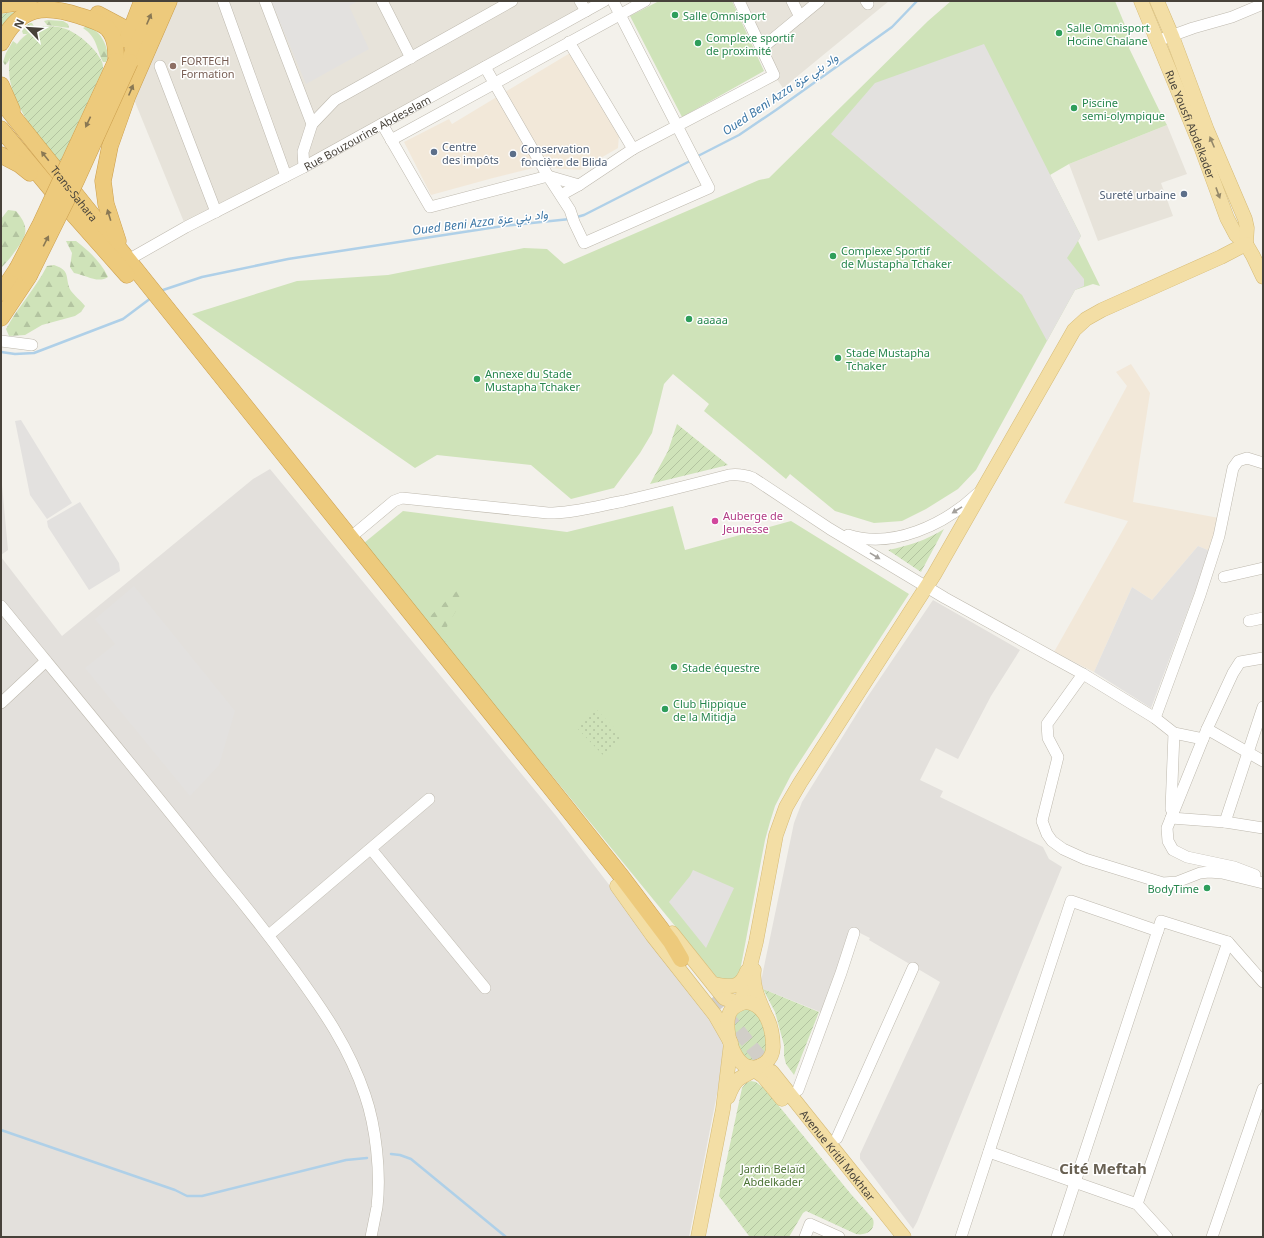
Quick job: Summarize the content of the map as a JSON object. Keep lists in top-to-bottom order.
{
  "streets": {
    "highway": ["Trans-Sahara"],
    "main road": ["Rue Yousfi Abdelkader", "Avenue Kritli Mokhtar"],
    "street": ["Rue Bouzourine Abdeselam"]
  },
  "crossings": [
    ["Rue Bouzourine Abdeselam", "Trans-Sahara"]
  ],
  "districts": ["Cité Meftah"],
  "water": ["Oued Beni Azza واد بني عزة"],
  "parks": ["Jardin Belaïd Abdelkader"],
  "places": [
    "Salle Omnisport",
    "Salle Omnisport Hocine Chalane",
    "Complexe sportif de proximité",
    "FORTECH Formation",
    "Piscine semi-olympique",
    "Centre des impôts",
    "Conservation foncière de Blida",
    "Sureté urbaine",
    "Complexe Sportif de Mustapha Tchaker",
    "aaaaa",
    "Stade Mustapha Tchaker",
    "Annexe du Stade Mustapha Tchaker",
    "Auberge de Jeunesse",
    "Stade équestre",
    "Club Hippique de la Mitidja",
    "BodyTime"
  ],
  "north": "top left"
}
